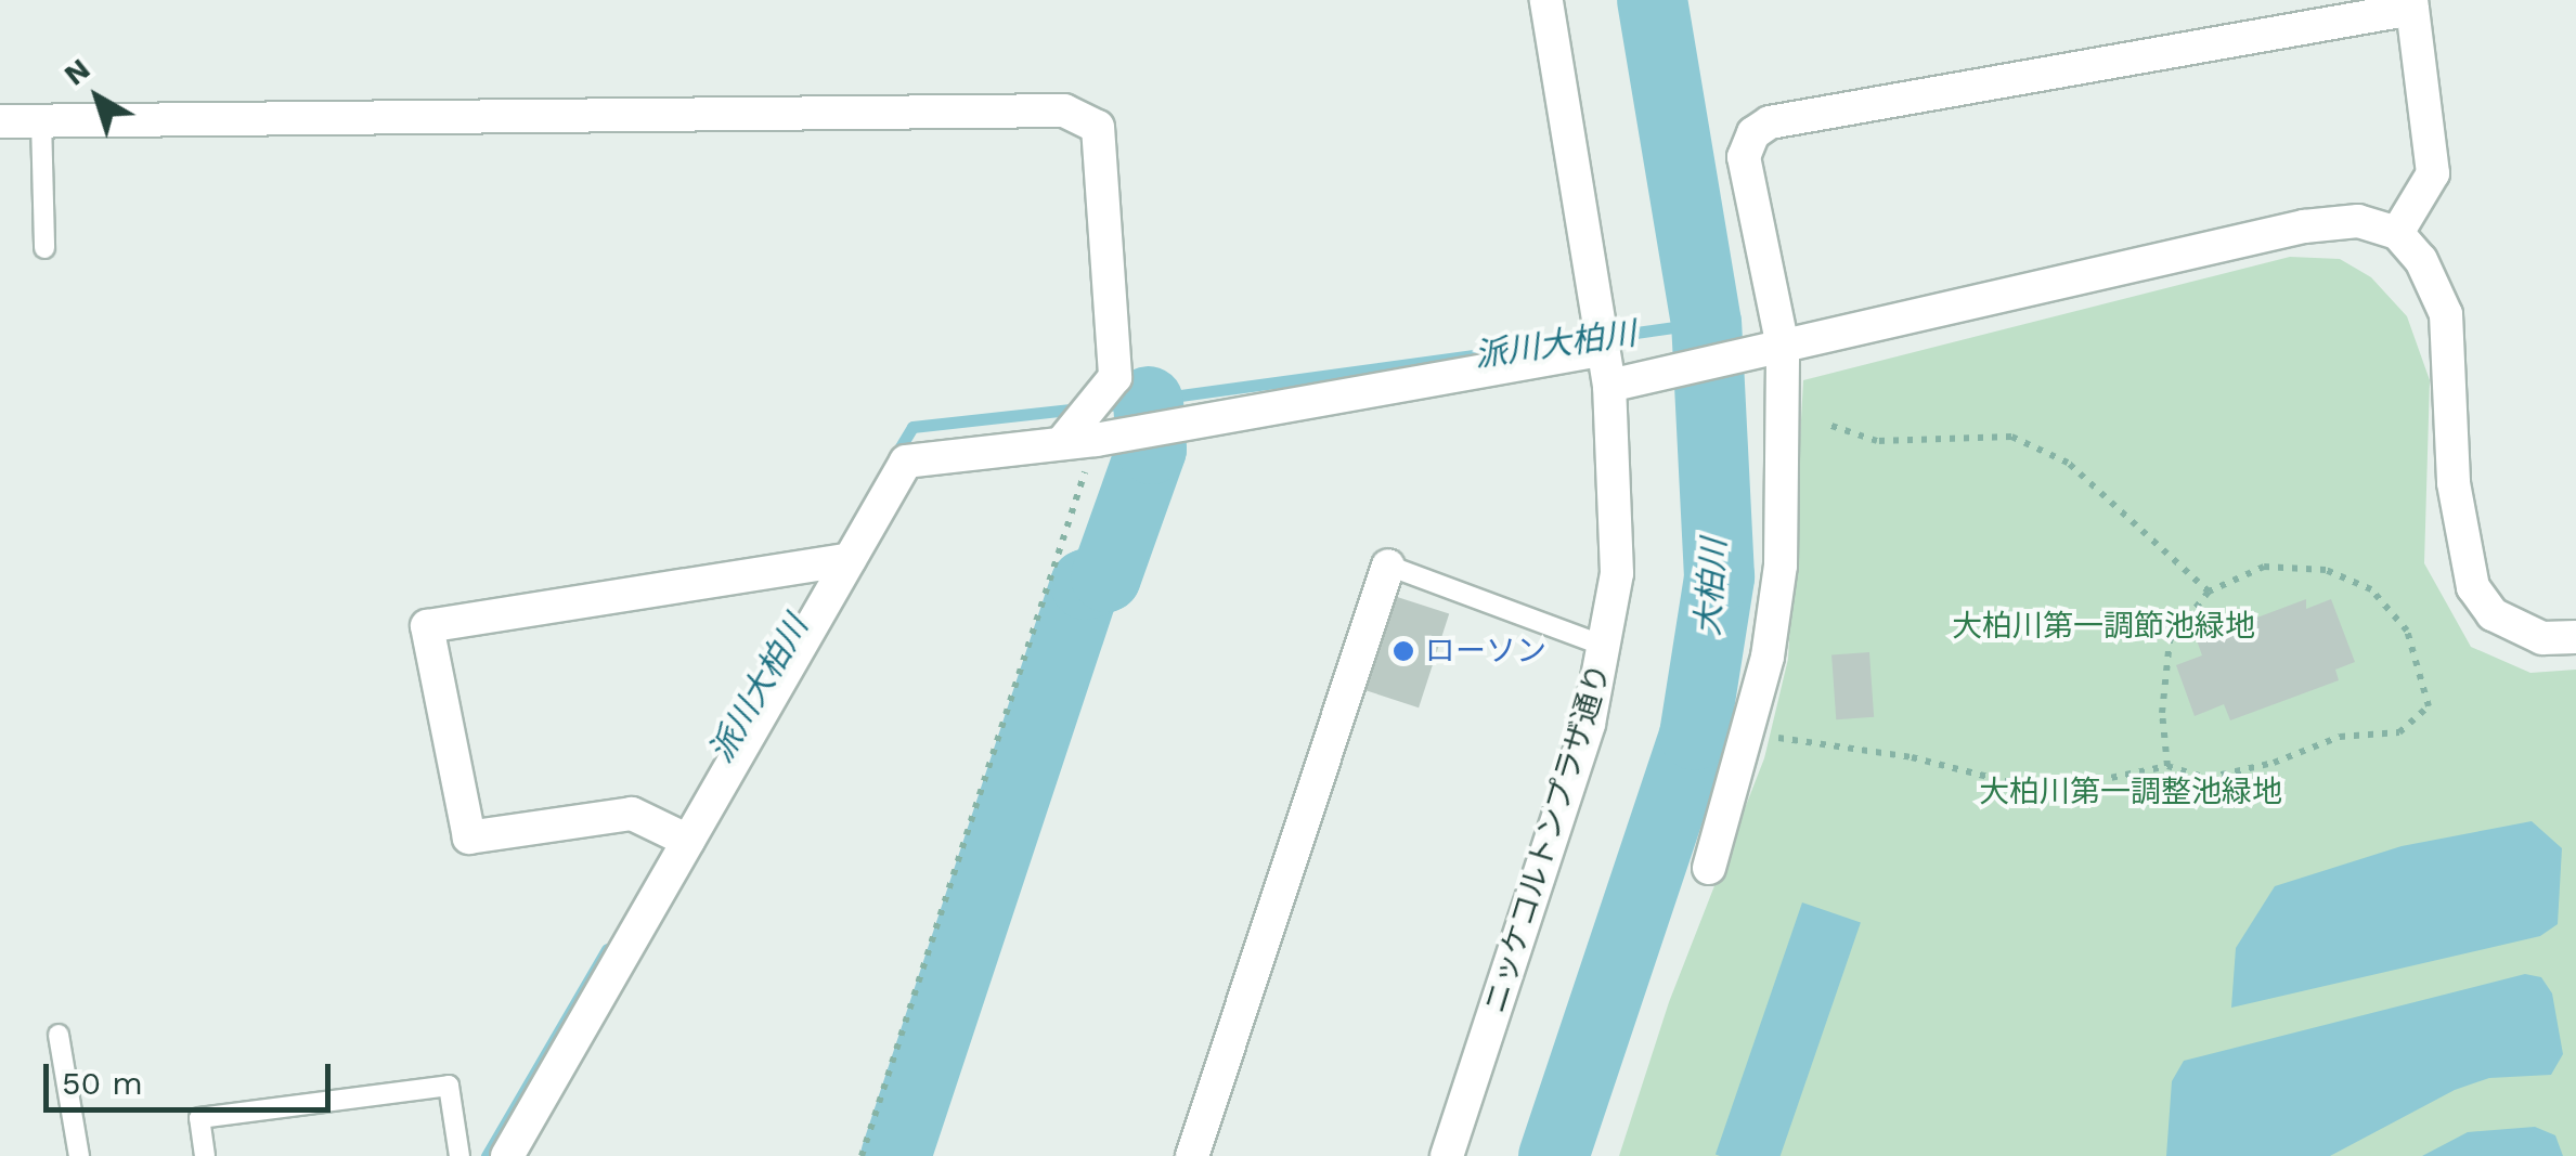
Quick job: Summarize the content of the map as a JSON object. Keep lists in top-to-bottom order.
{
  "streets": {
    "street": ["ニッケコルトンプラザ通り"]
  },
  "water": ["派川大柏川", "大柏川"],
  "parks": ["大柏川第一調節池緑地", "大柏川第一調整池緑地"],
  "places": ["ローソン"],
  "scale_bar": "50 m",
  "north": "top left"
}
